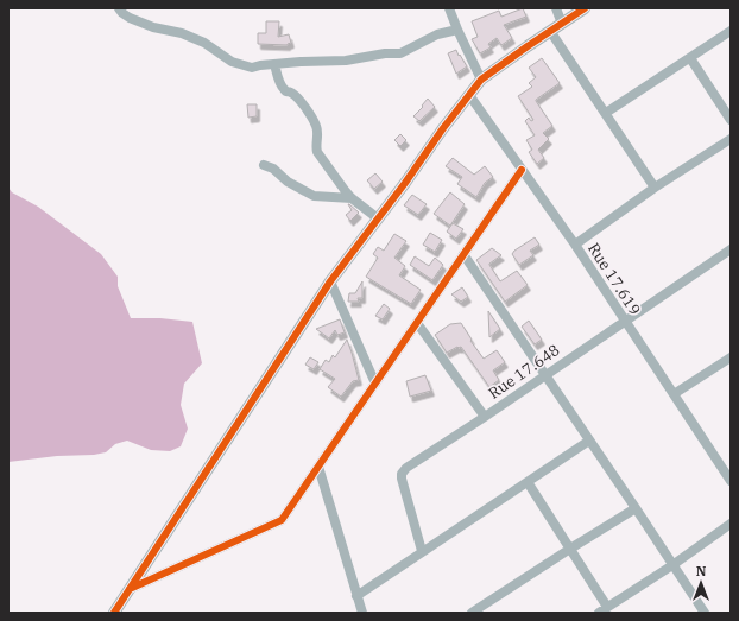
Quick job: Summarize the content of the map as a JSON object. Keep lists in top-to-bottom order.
{
  "streets": {
    "street": ["Rue 17.619", "Rue 17.648"]
  },
  "crossings": [
    ["Rue 17.619", "Rue 17.648"]
  ],
  "north": "top"
}
